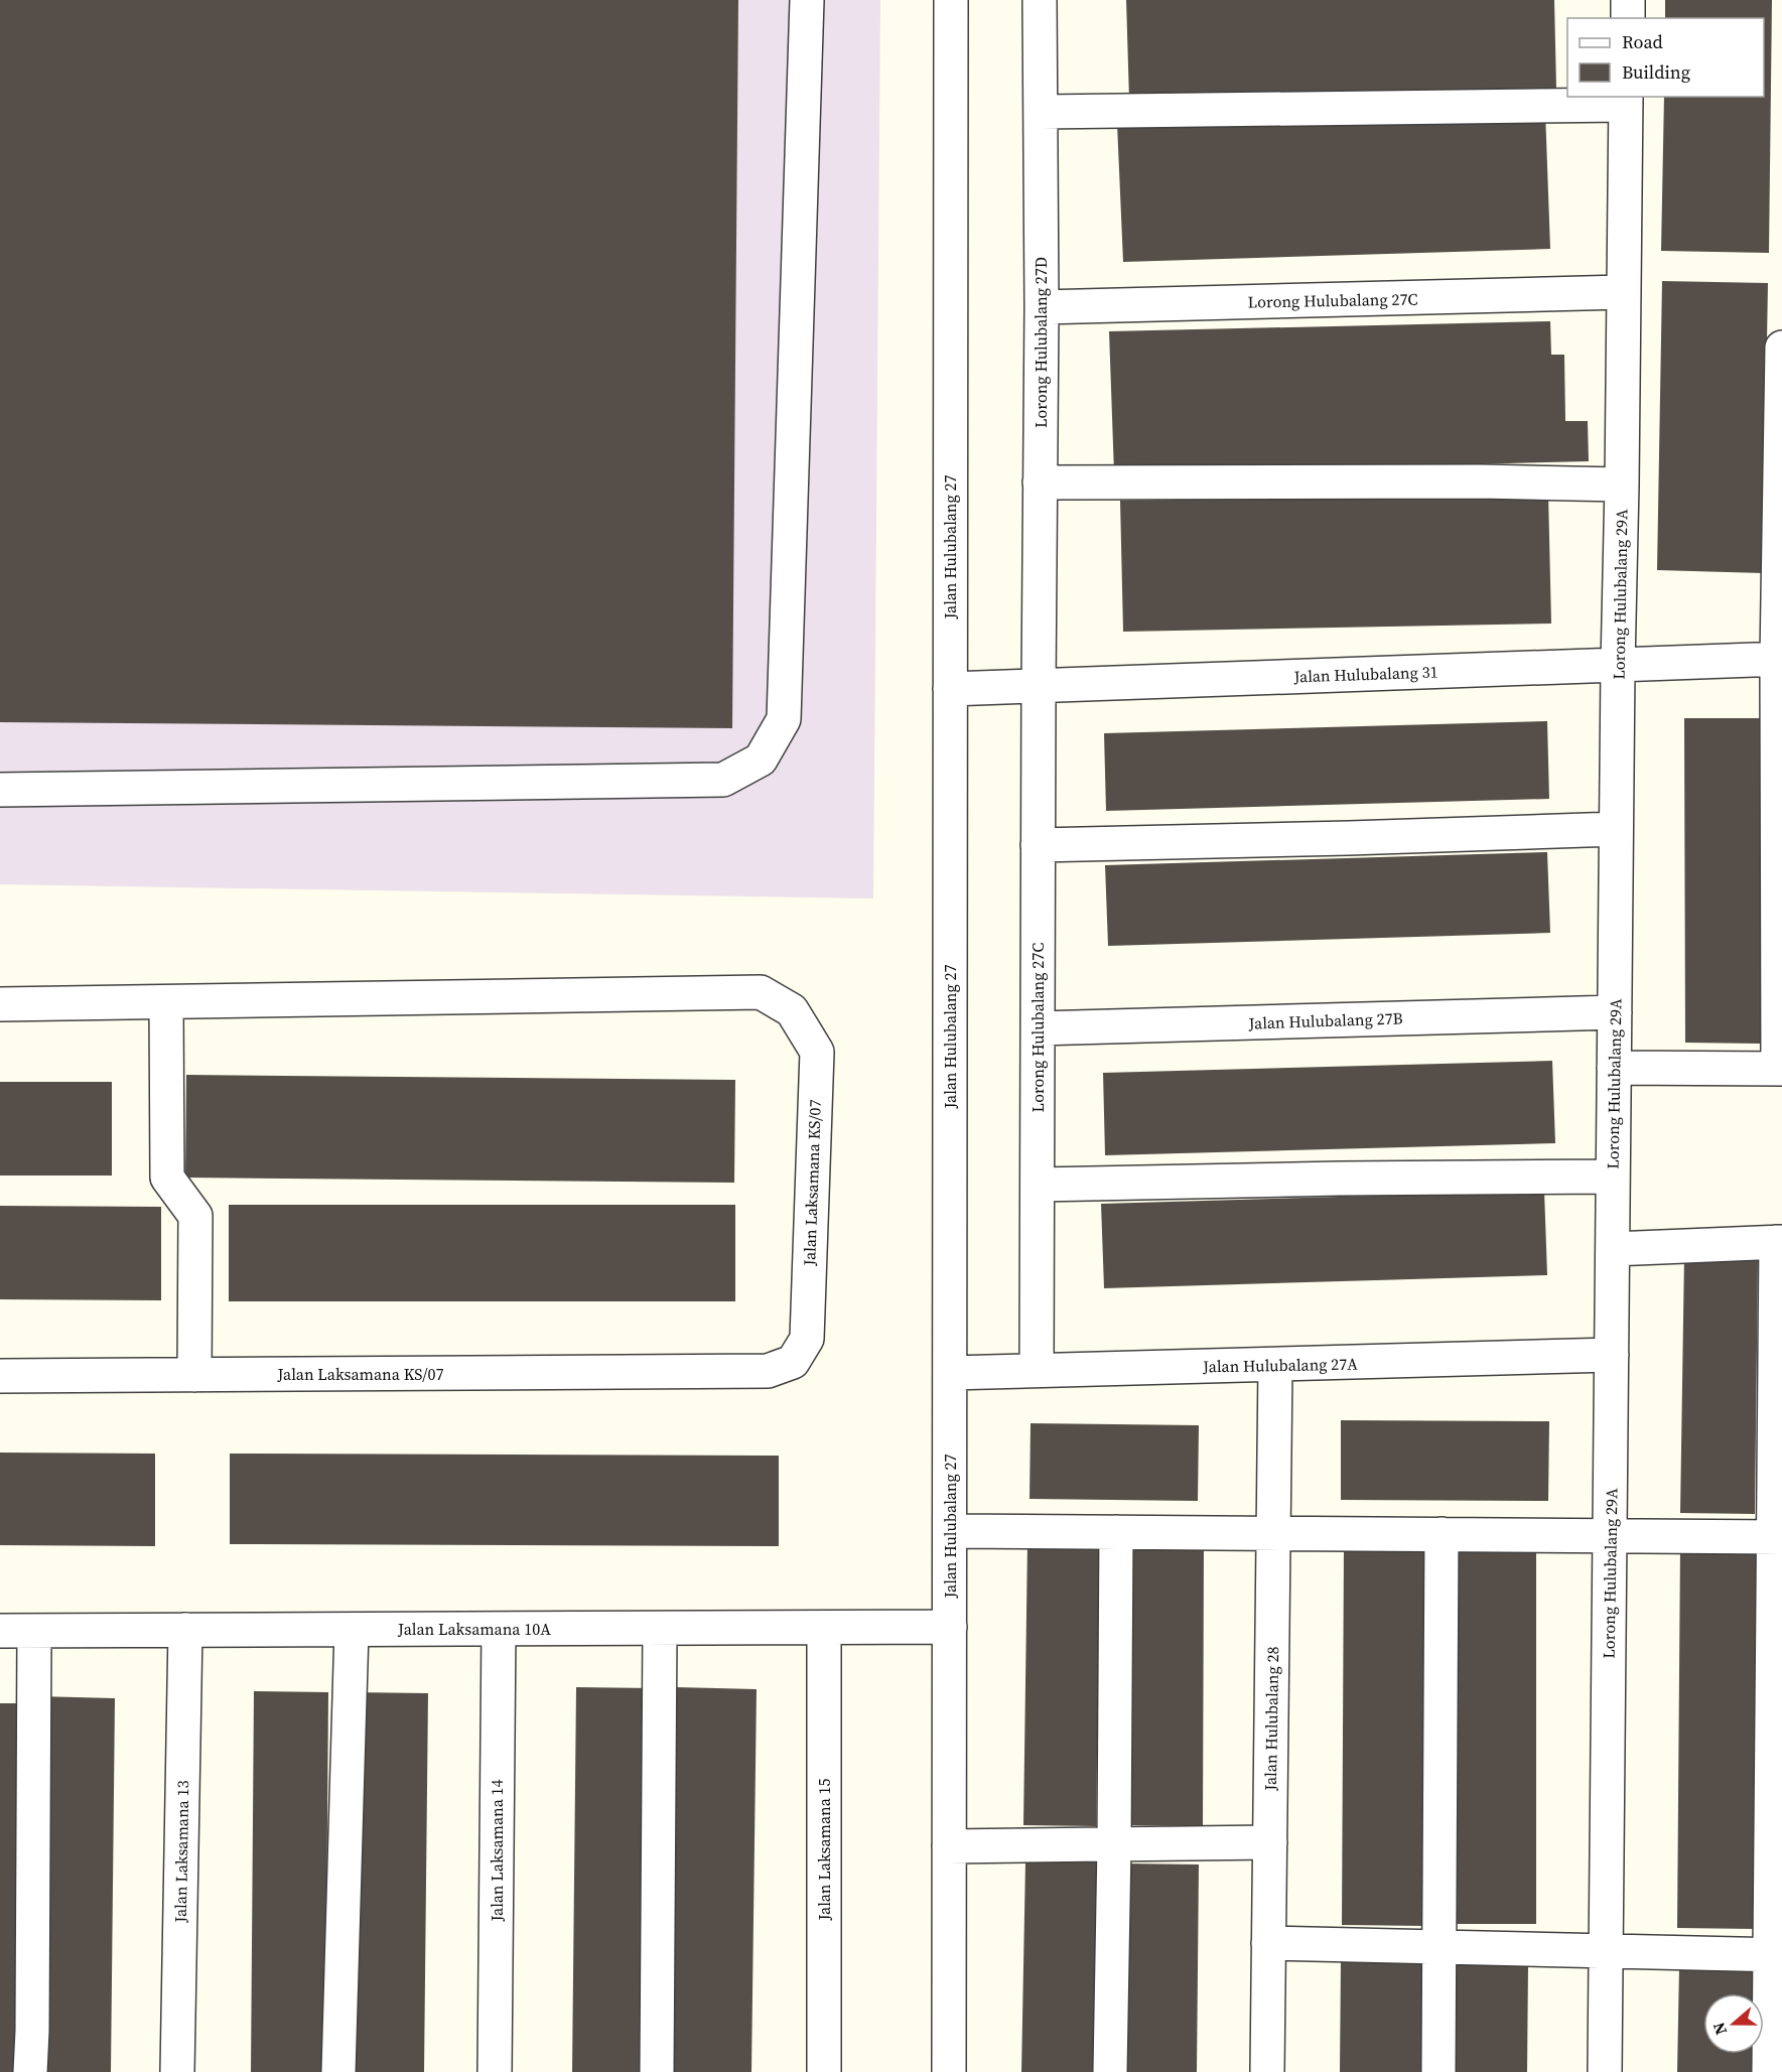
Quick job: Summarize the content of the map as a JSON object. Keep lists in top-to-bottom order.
{
  "streets": {
    "street": [
      "Lorong Hulubalang 27C",
      "Lorong Hulubalang 27D",
      "Jalan Hulubalang 27",
      "Lorong Hulubalang 29A",
      "Jalan Hulubalang 31",
      "Jalan Hulubalang 27B",
      "Jalan Laksamana KS/07",
      "Jalan Hulubalang 27A",
      "Jalan Laksamana 10A",
      "Jalan Hulubalang 28",
      "Jalan Laksamana 15",
      "Jalan Laksamana 14",
      "Jalan Laksamana 13"
    ]
  },
  "crossings": [
    ["Lorong Hulubalang 27C", "Lorong Hulubalang 27D"],
    ["Lorong Hulubalang 27C", "Lorong Hulubalang 29A"],
    ["Lorong Hulubalang 27C", "Jalan Hulubalang 31"],
    ["Lorong Hulubalang 27C", "Jalan Hulubalang 27B"],
    ["Lorong Hulubalang 27C", "Jalan Hulubalang 27A"],
    ["Lorong Hulubalang 27D", "Jalan Hulubalang 31"],
    ["Jalan Hulubalang 27", "Jalan Hulubalang 31"],
    ["Jalan Hulubalang 27", "Jalan Hulubalang 27A"],
    ["Jalan Hulubalang 27", "Jalan Laksamana 10A"],
    ["Lorong Hulubalang 29A", "Jalan Hulubalang 31"],
    ["Lorong Hulubalang 29A", "Jalan Hulubalang 27B"],
    ["Lorong Hulubalang 29A", "Jalan Hulubalang 27A"],
    ["Jalan Hulubalang 27A", "Jalan Hulubalang 28"],
    ["Jalan Laksamana 10A", "Jalan Laksamana 15"],
    ["Jalan Laksamana 10A", "Jalan Laksamana 14"],
    ["Jalan Laksamana 10A", "Jalan Laksamana 13"]
  ],
  "legend": ["Road", "Building"],
  "north": "left"
}
